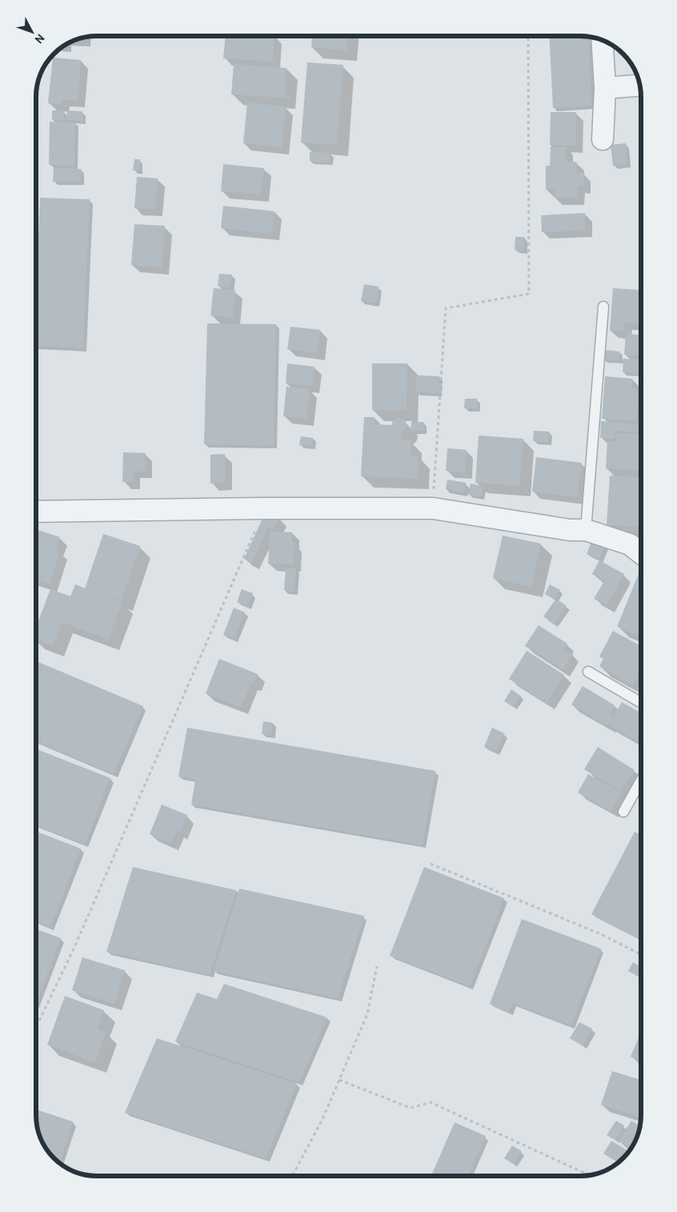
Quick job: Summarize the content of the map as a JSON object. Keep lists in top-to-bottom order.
{
  "north": "bottom right"
}
